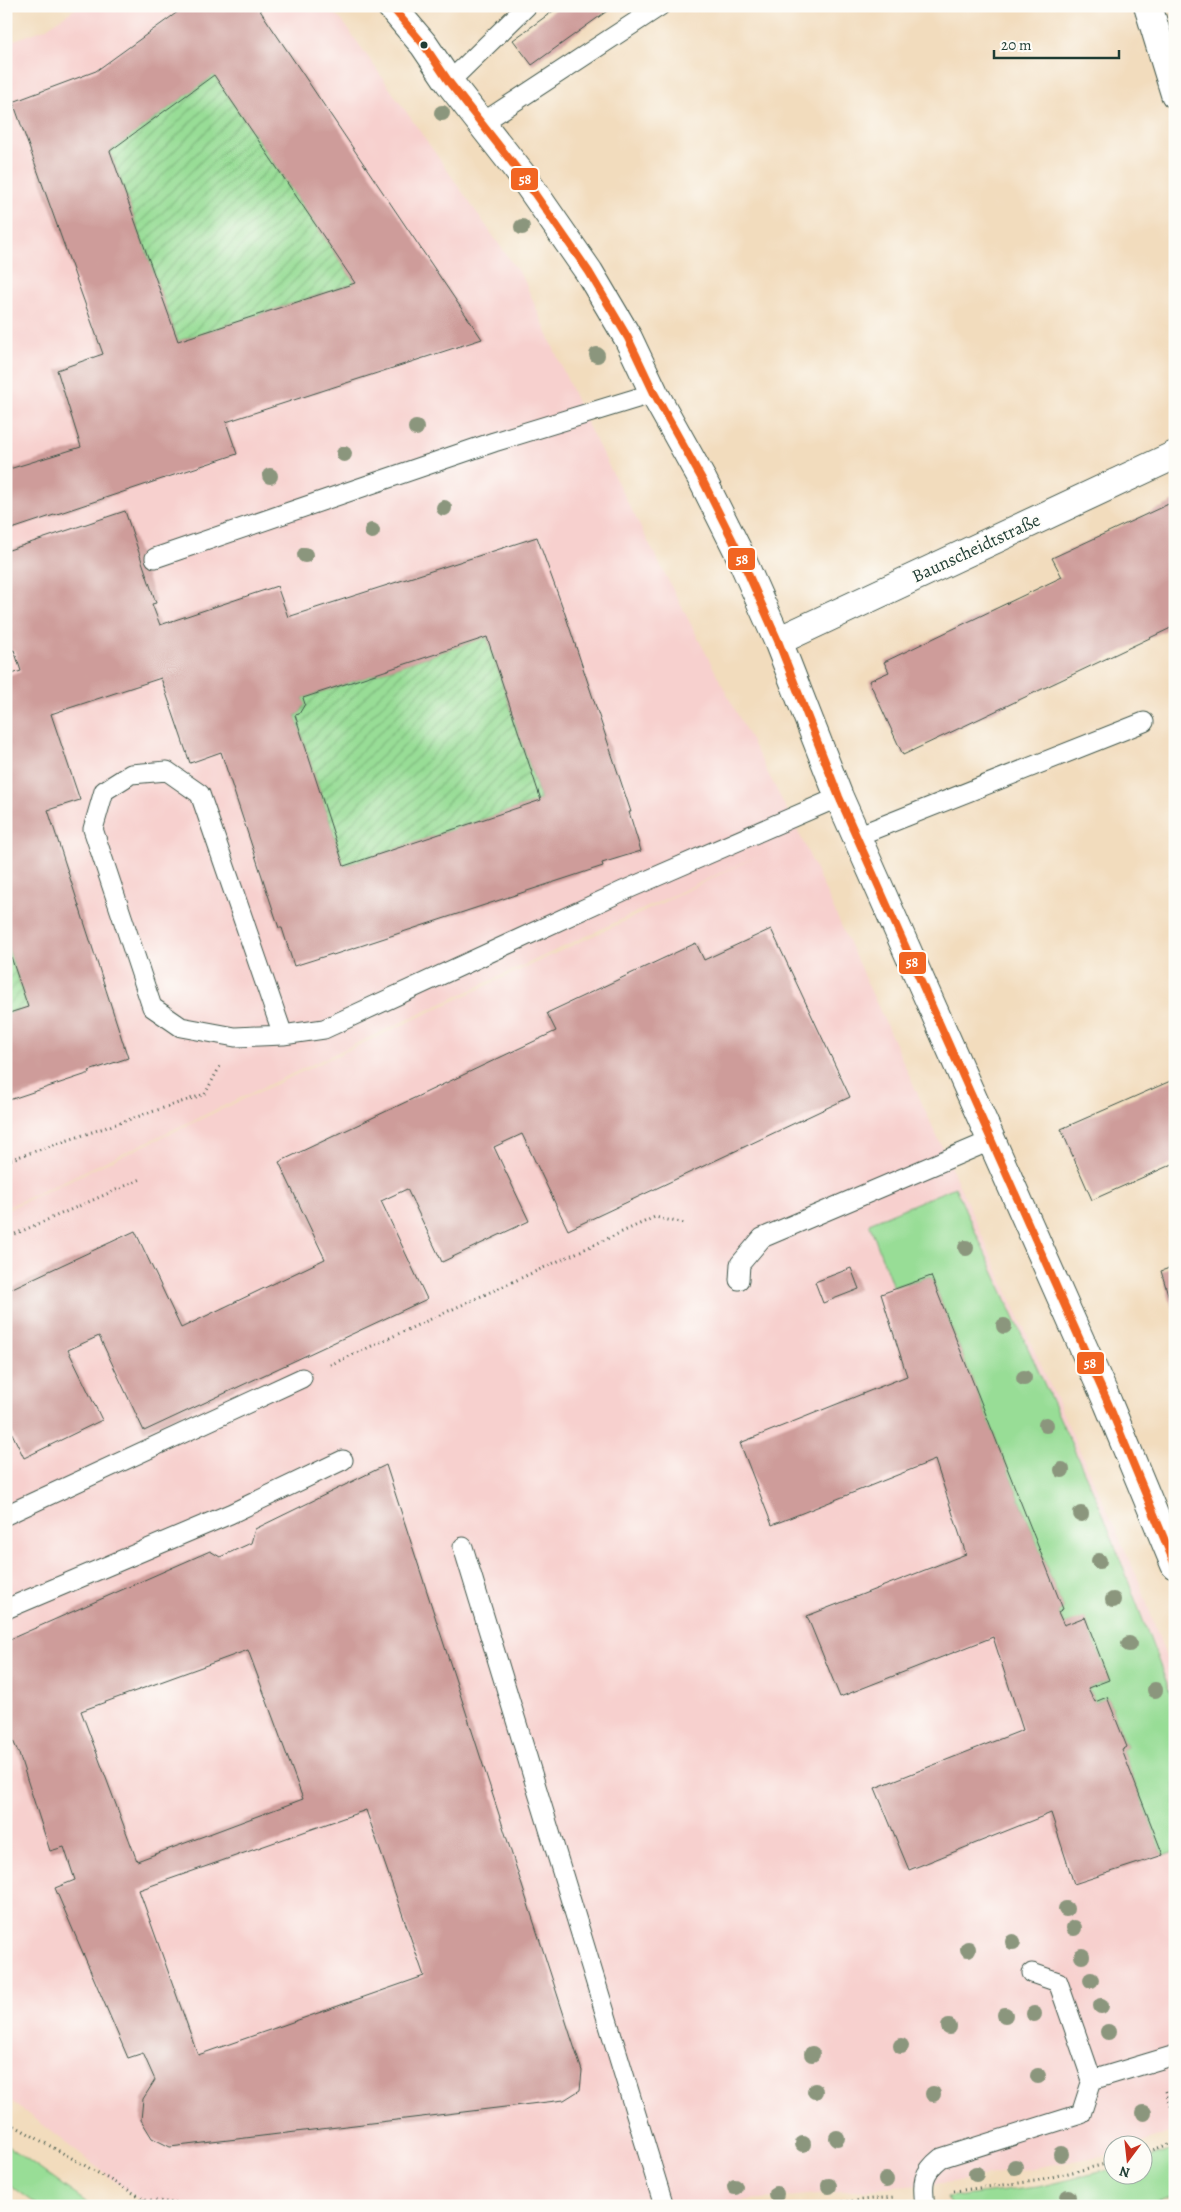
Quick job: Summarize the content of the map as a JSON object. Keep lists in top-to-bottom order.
{
  "streets": {
    "street": ["Baunscheidtstraße"]
  },
  "lines": ["transit line 58"],
  "scale_bar": "20 m",
  "north": "bottom"
}
